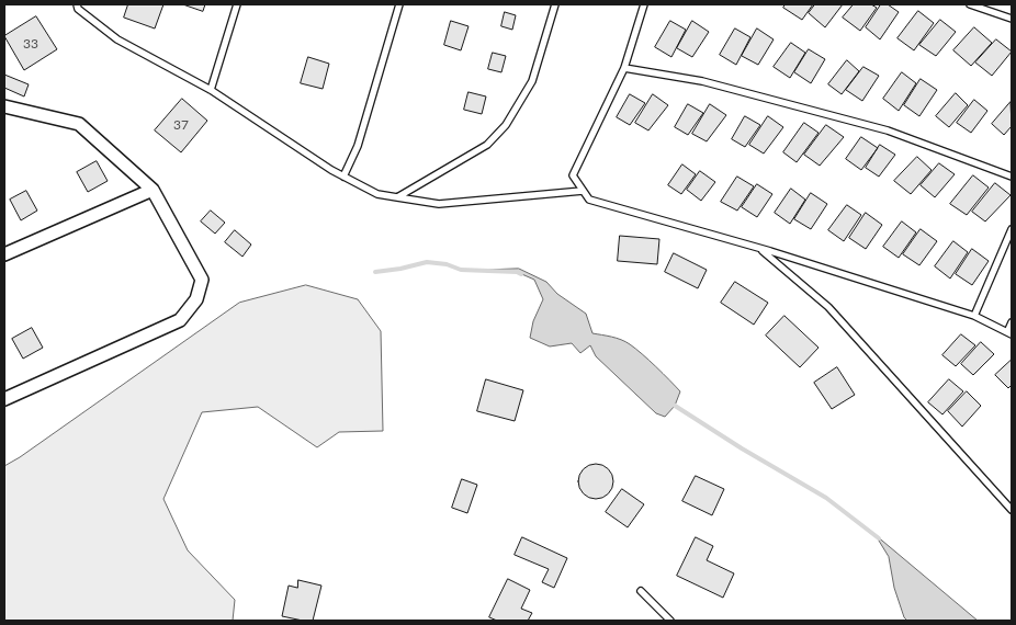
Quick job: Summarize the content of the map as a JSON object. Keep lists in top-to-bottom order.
{
  "house_numbers": ["33", "37"]
}
